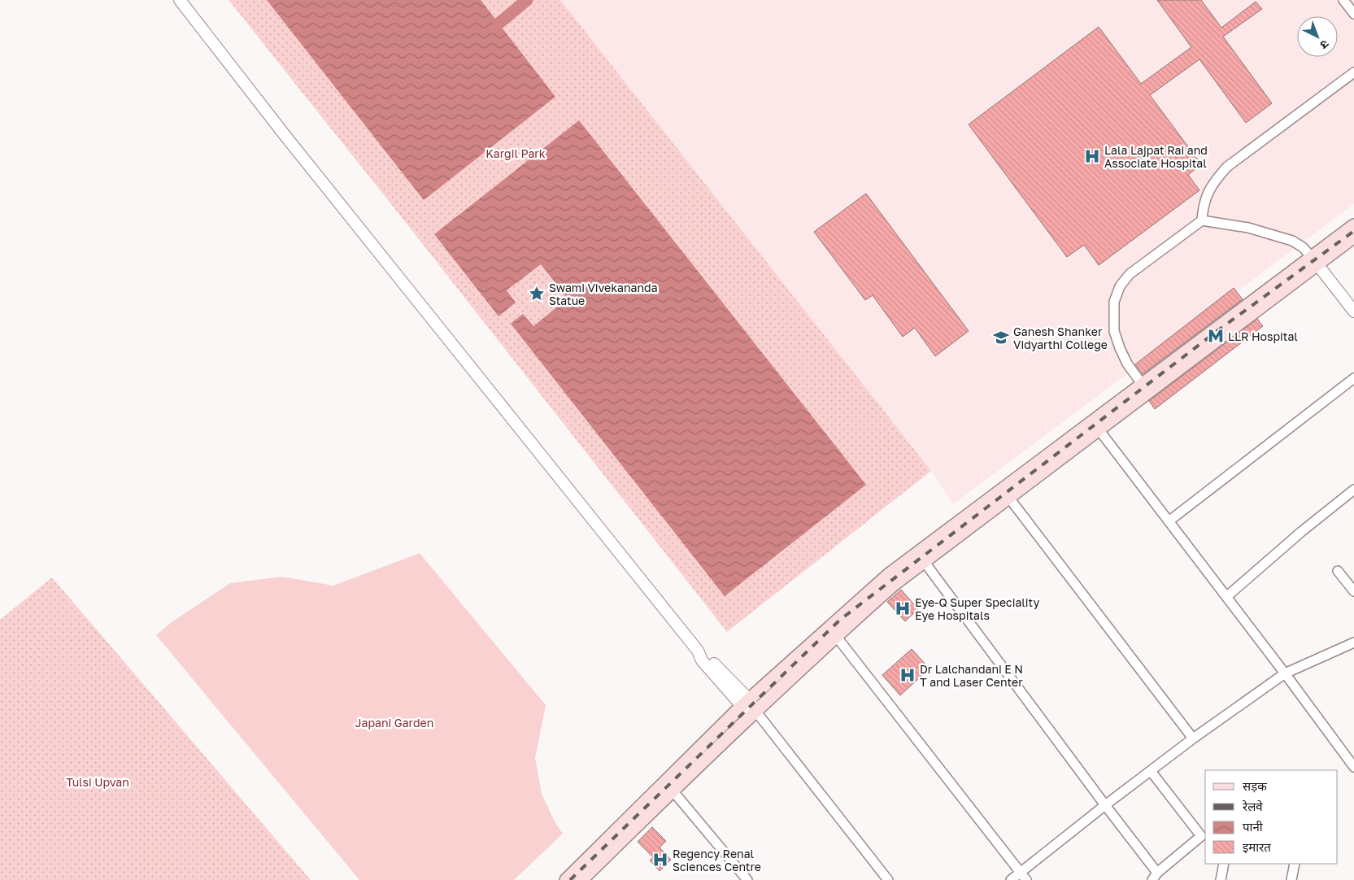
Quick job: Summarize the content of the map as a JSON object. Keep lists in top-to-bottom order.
{
  "parks": ["Kargil Park", "Japani Garden", "Tulsi Upvan"],
  "places": {
    "hospital": [
      "Lala Lajpat Rai and Associate Hospital",
      "Eye-Q Super Speciality Eye Hospitals",
      "Dr Lalchandani E N T and Laser Center",
      "Regency Renal Sciences Centre"
    ],
    "place": ["Swami Vivekananda Statue"],
    "metro station": ["LLR Hospital"],
    "school or university": ["Ganesh Shanker Vidyarthi College"]
  },
  "legend": [
    "सड़क",
    "रेलवे",
    "पानी",
    "इमारत"
  ],
  "north": "bottom right"
}
